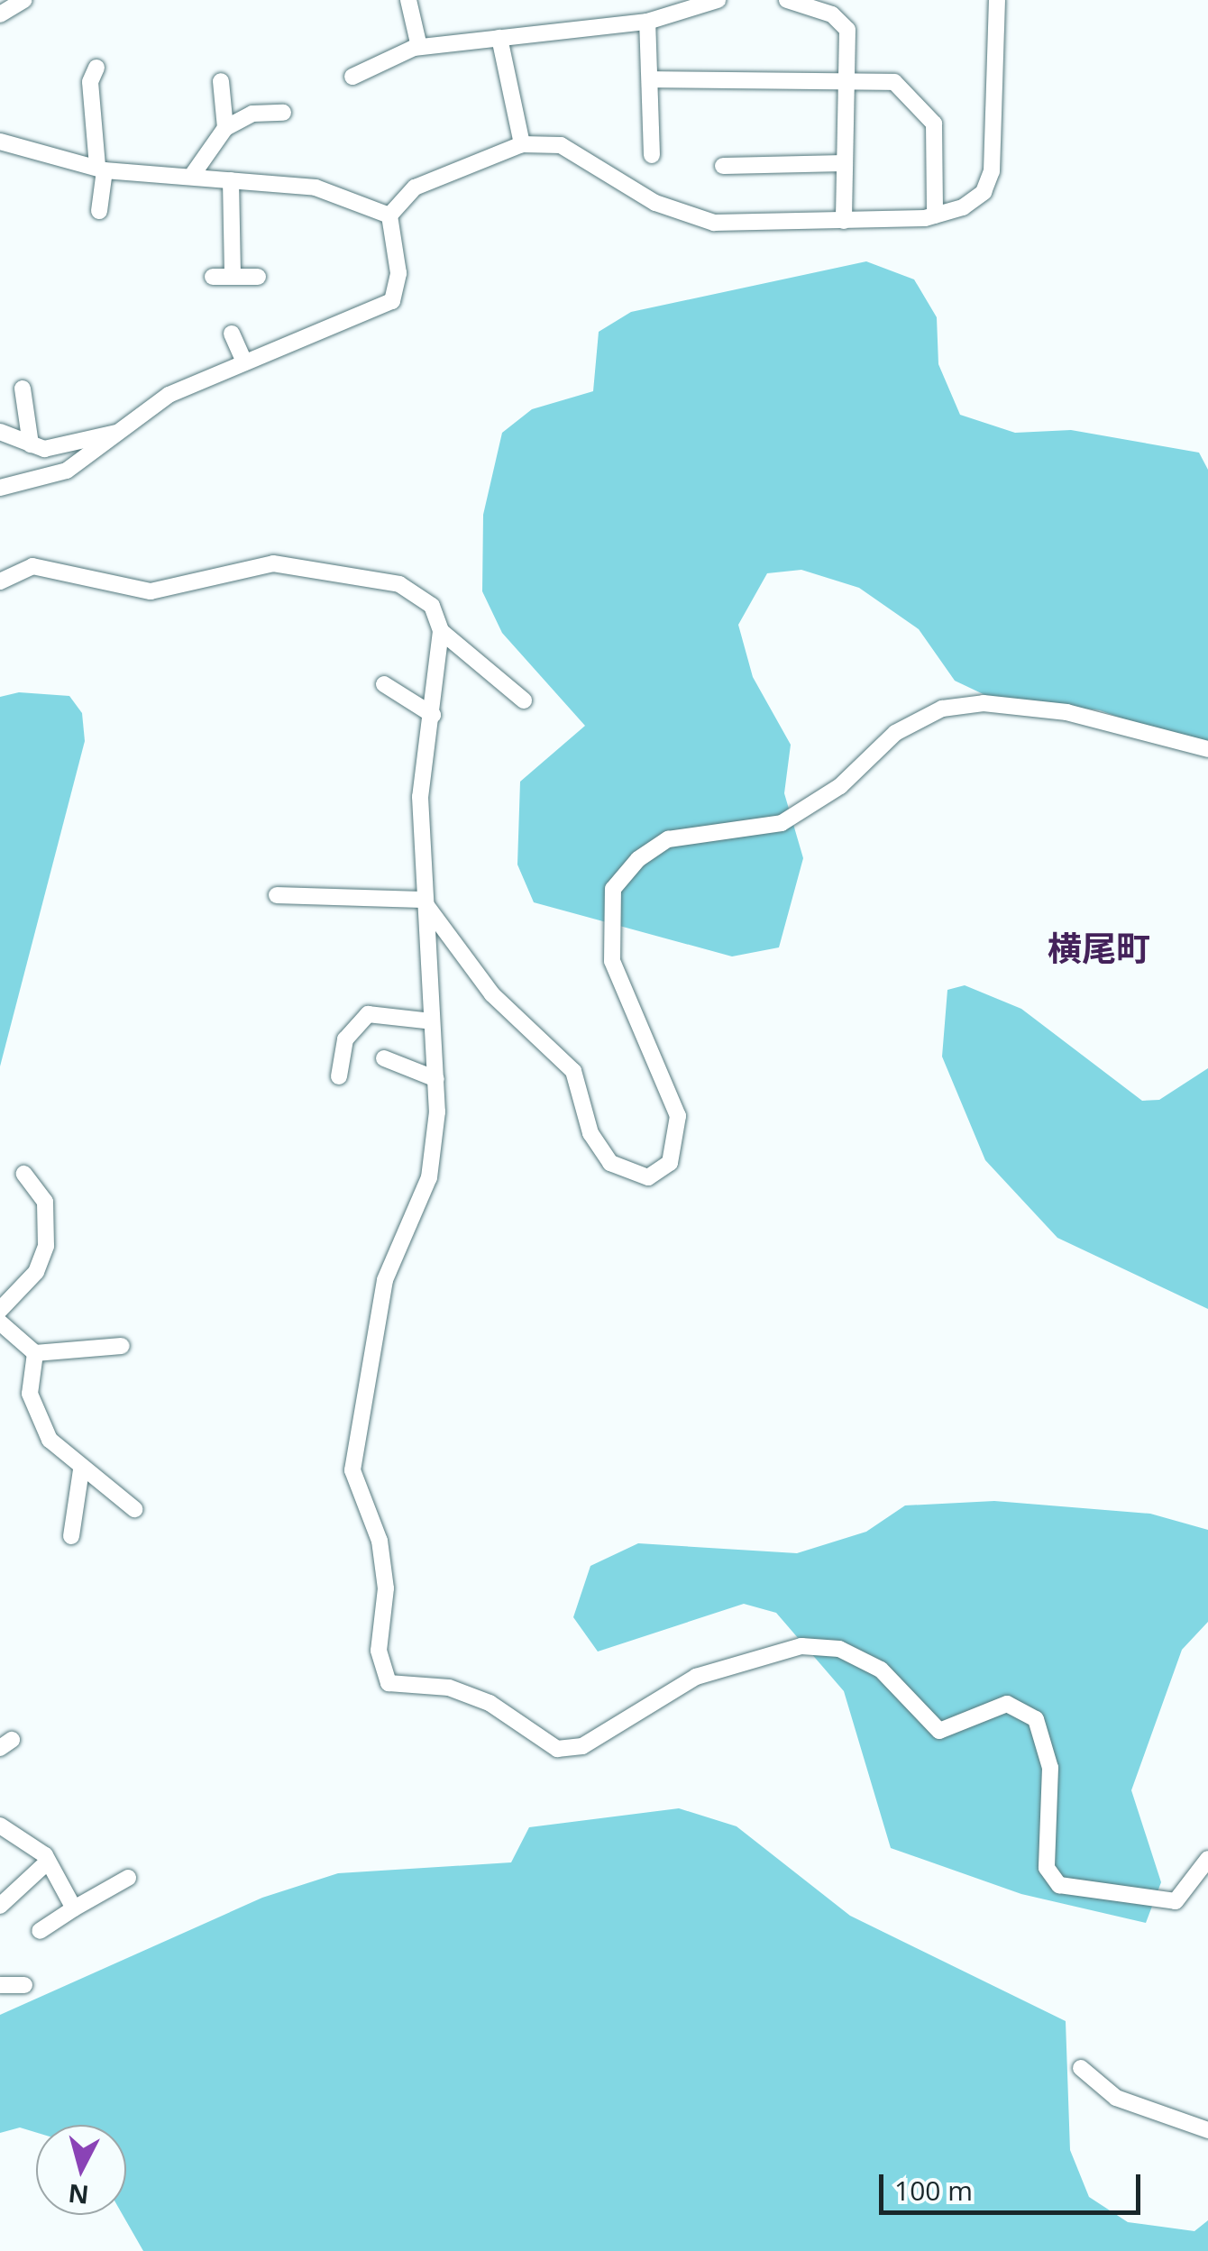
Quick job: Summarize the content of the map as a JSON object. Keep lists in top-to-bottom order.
{
  "districts": ["横尾町"],
  "scale_bar": "100 m",
  "north": "bottom"
}
